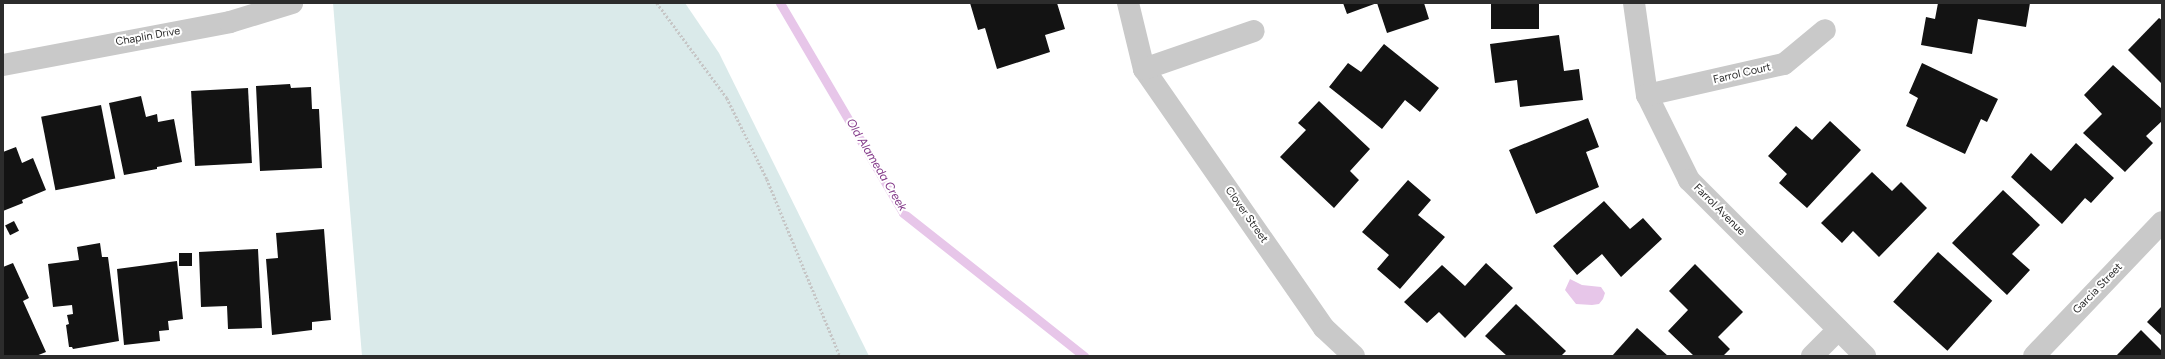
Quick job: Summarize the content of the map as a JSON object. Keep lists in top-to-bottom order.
{
  "streets": {
    "street": [
      "Chaplin Drive",
      "Farrol Court",
      "Farrol Avenue",
      "Clover Street",
      "Garcia Street"
    ]
  },
  "crossings": [
    ["Farrol Court", "Farrol Avenue"]
  ],
  "water": ["Old Alameda Creek"]
}
